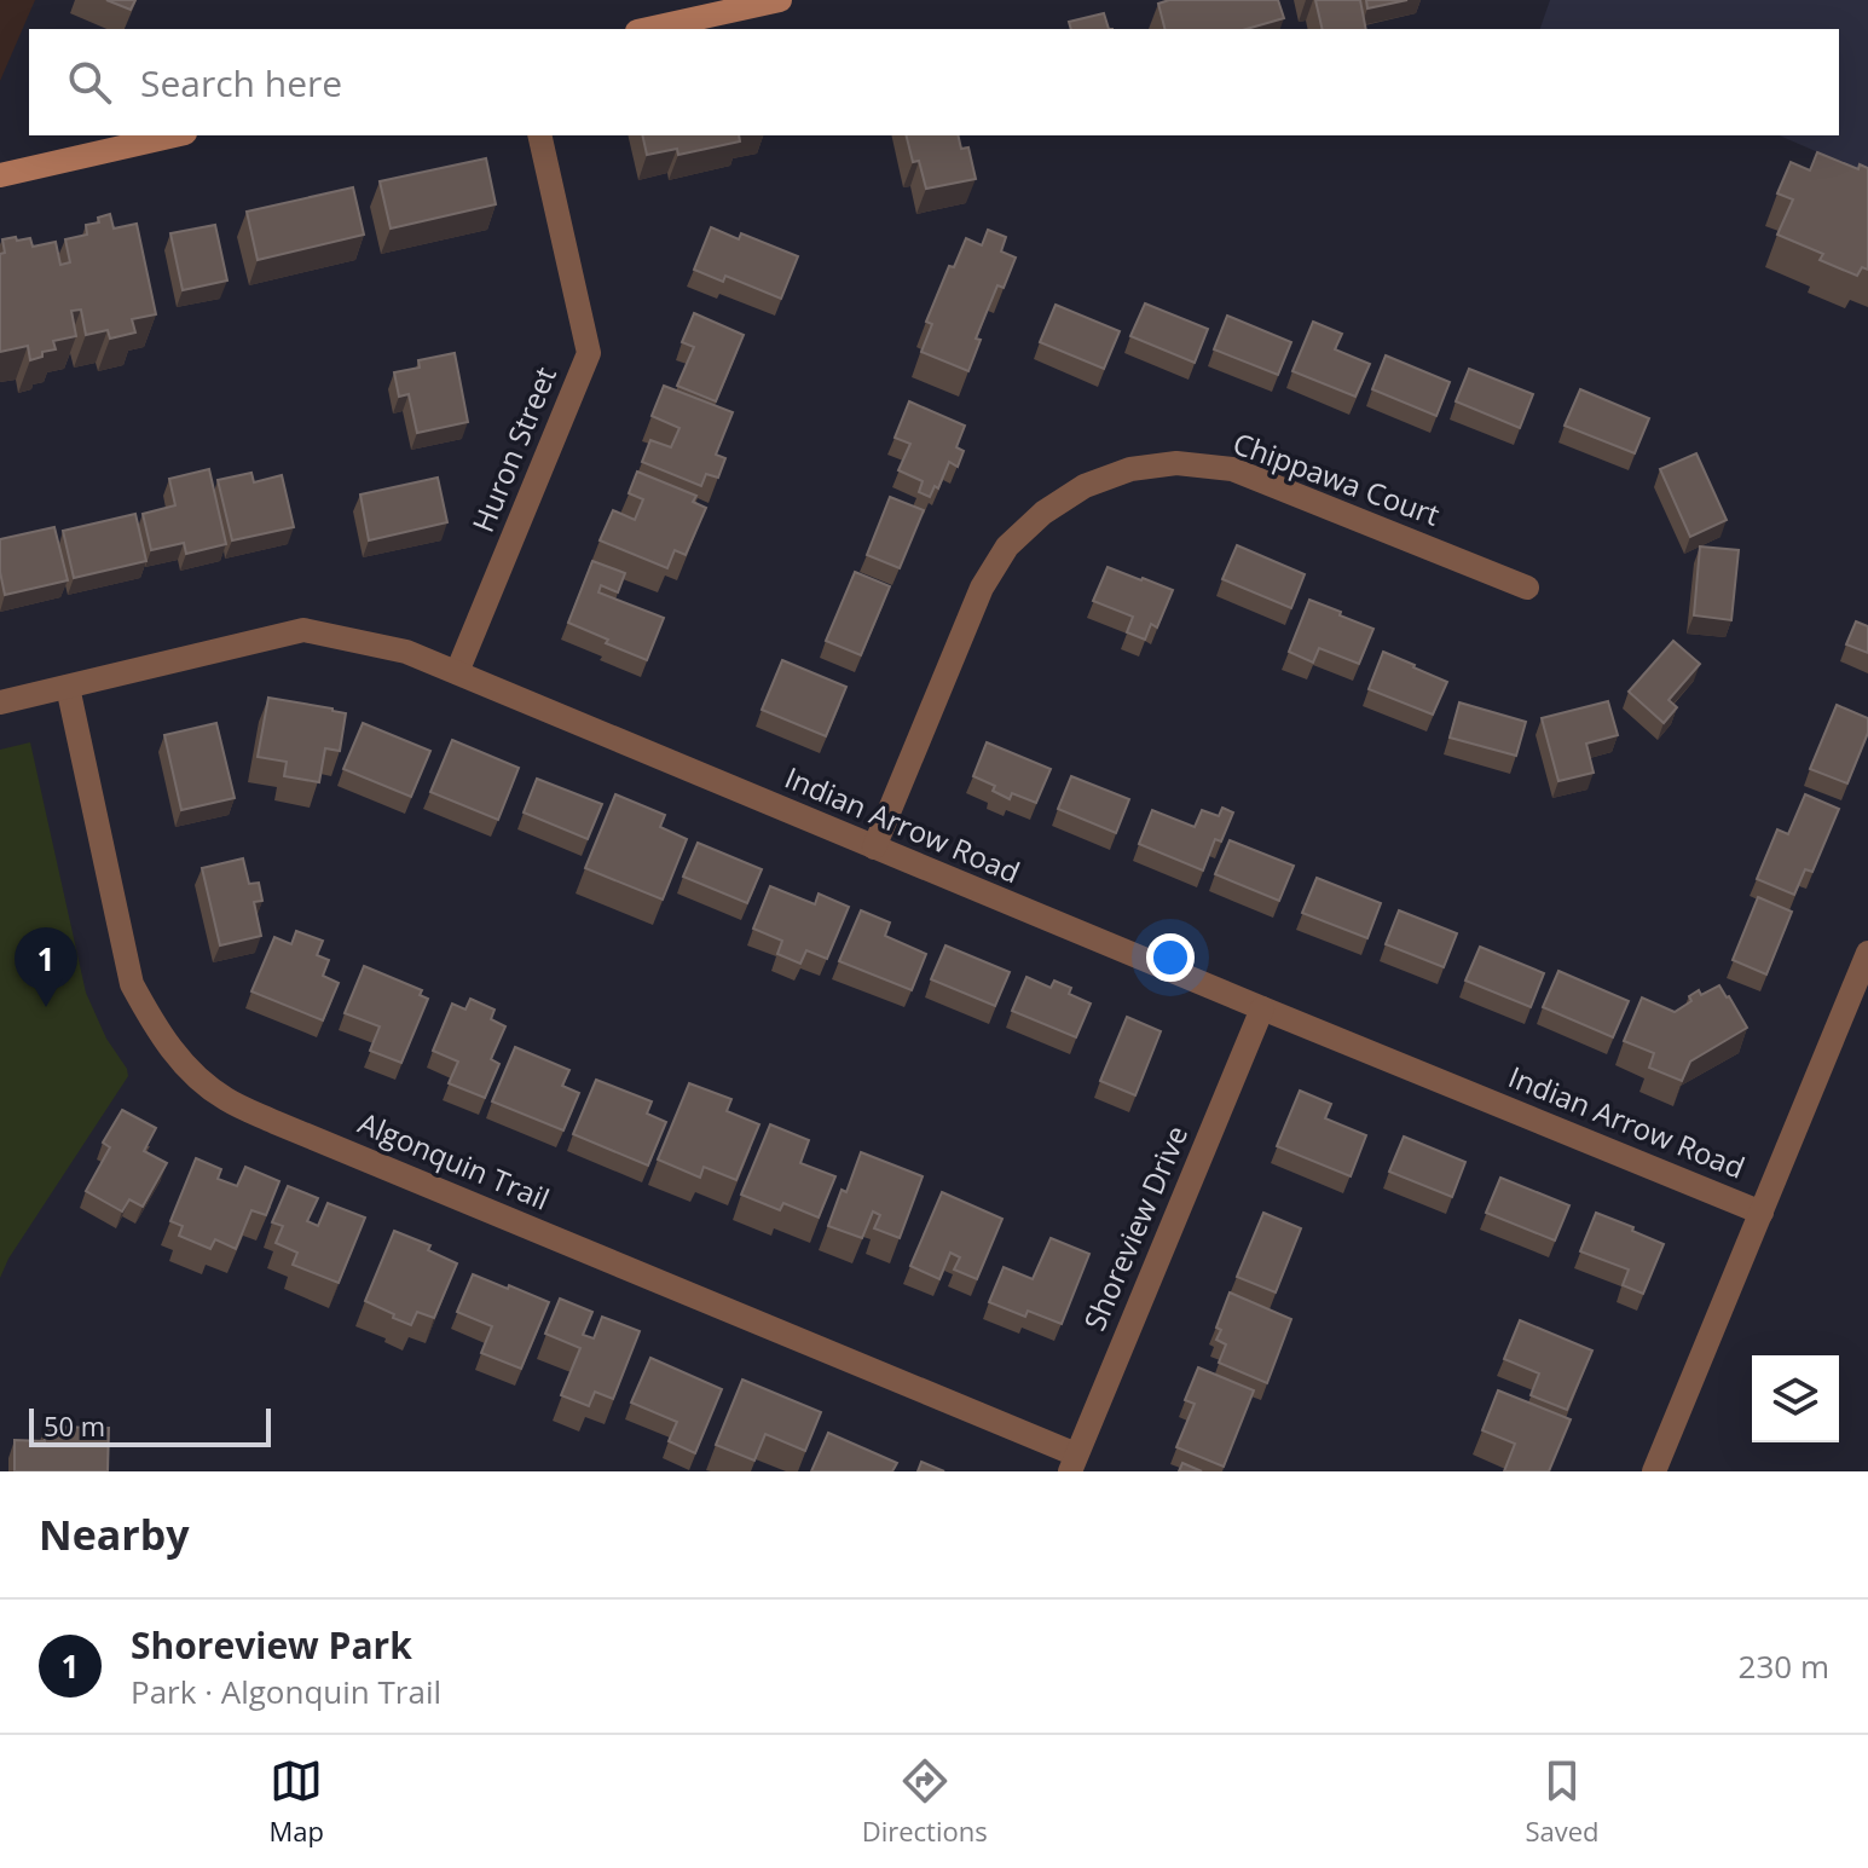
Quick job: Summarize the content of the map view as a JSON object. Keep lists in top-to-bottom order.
{
  "streets": {
    "street": [
      "Huron Street",
      "Chippawa Court",
      "Indian Arrow Road",
      "Algonquin Trail",
      "Shoreview Drive"
    ]
  },
  "crossings": [
    ["Huron Street", "Indian Arrow Road"],
    ["Chippawa Court", "Indian Arrow Road"],
    ["Indian Arrow Road", "Algonquin Trail"],
    ["Indian Arrow Road", "Shoreview Drive"],
    ["Algonquin Trail", "Shoreview Drive"]
  ],
  "scale_bar": "50 m",
  "page": {
    "search": "Search here",
    "pins": "1",
    "scale": "50 m",
    "heading": "Nearby",
    "list": [
      {
        "mark": "1",
        "name": "Shoreview Park",
        "note": "Park · Algonquin Trail",
        "value": "230 m"
      }
    ],
    "nav": ["Map", "Directions", "Saved"]
  }
}
